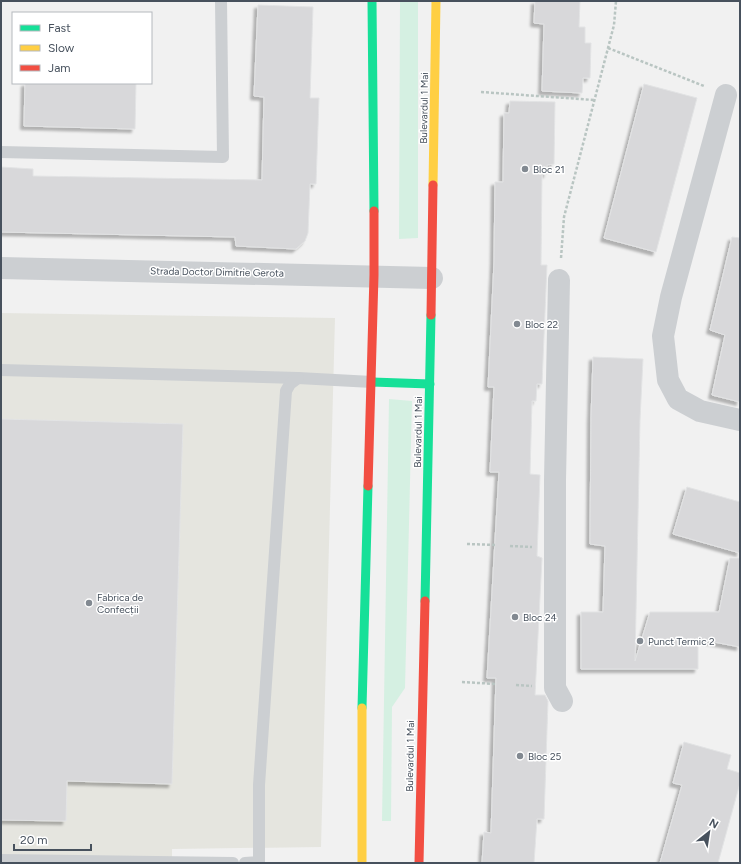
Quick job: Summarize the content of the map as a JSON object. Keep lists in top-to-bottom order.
{
  "streets": {
    "main road": ["Bulevardul 1 Mai"],
    "street": ["Strada Doctor Dimitrie Gerota"]
  },
  "crossings": [
    ["Bulevardul 1 Mai", "Strada Doctor Dimitrie Gerota"]
  ],
  "places": [
    "Bloc 21",
    "Bloc 22",
    "Fabrica de Confecții",
    "Bloc 24",
    "Punct Termic 2",
    "Bloc 25"
  ],
  "legend": ["Fast", "Slow", "Jam"],
  "scale_bar": "20 m",
  "north": "top right"
}
